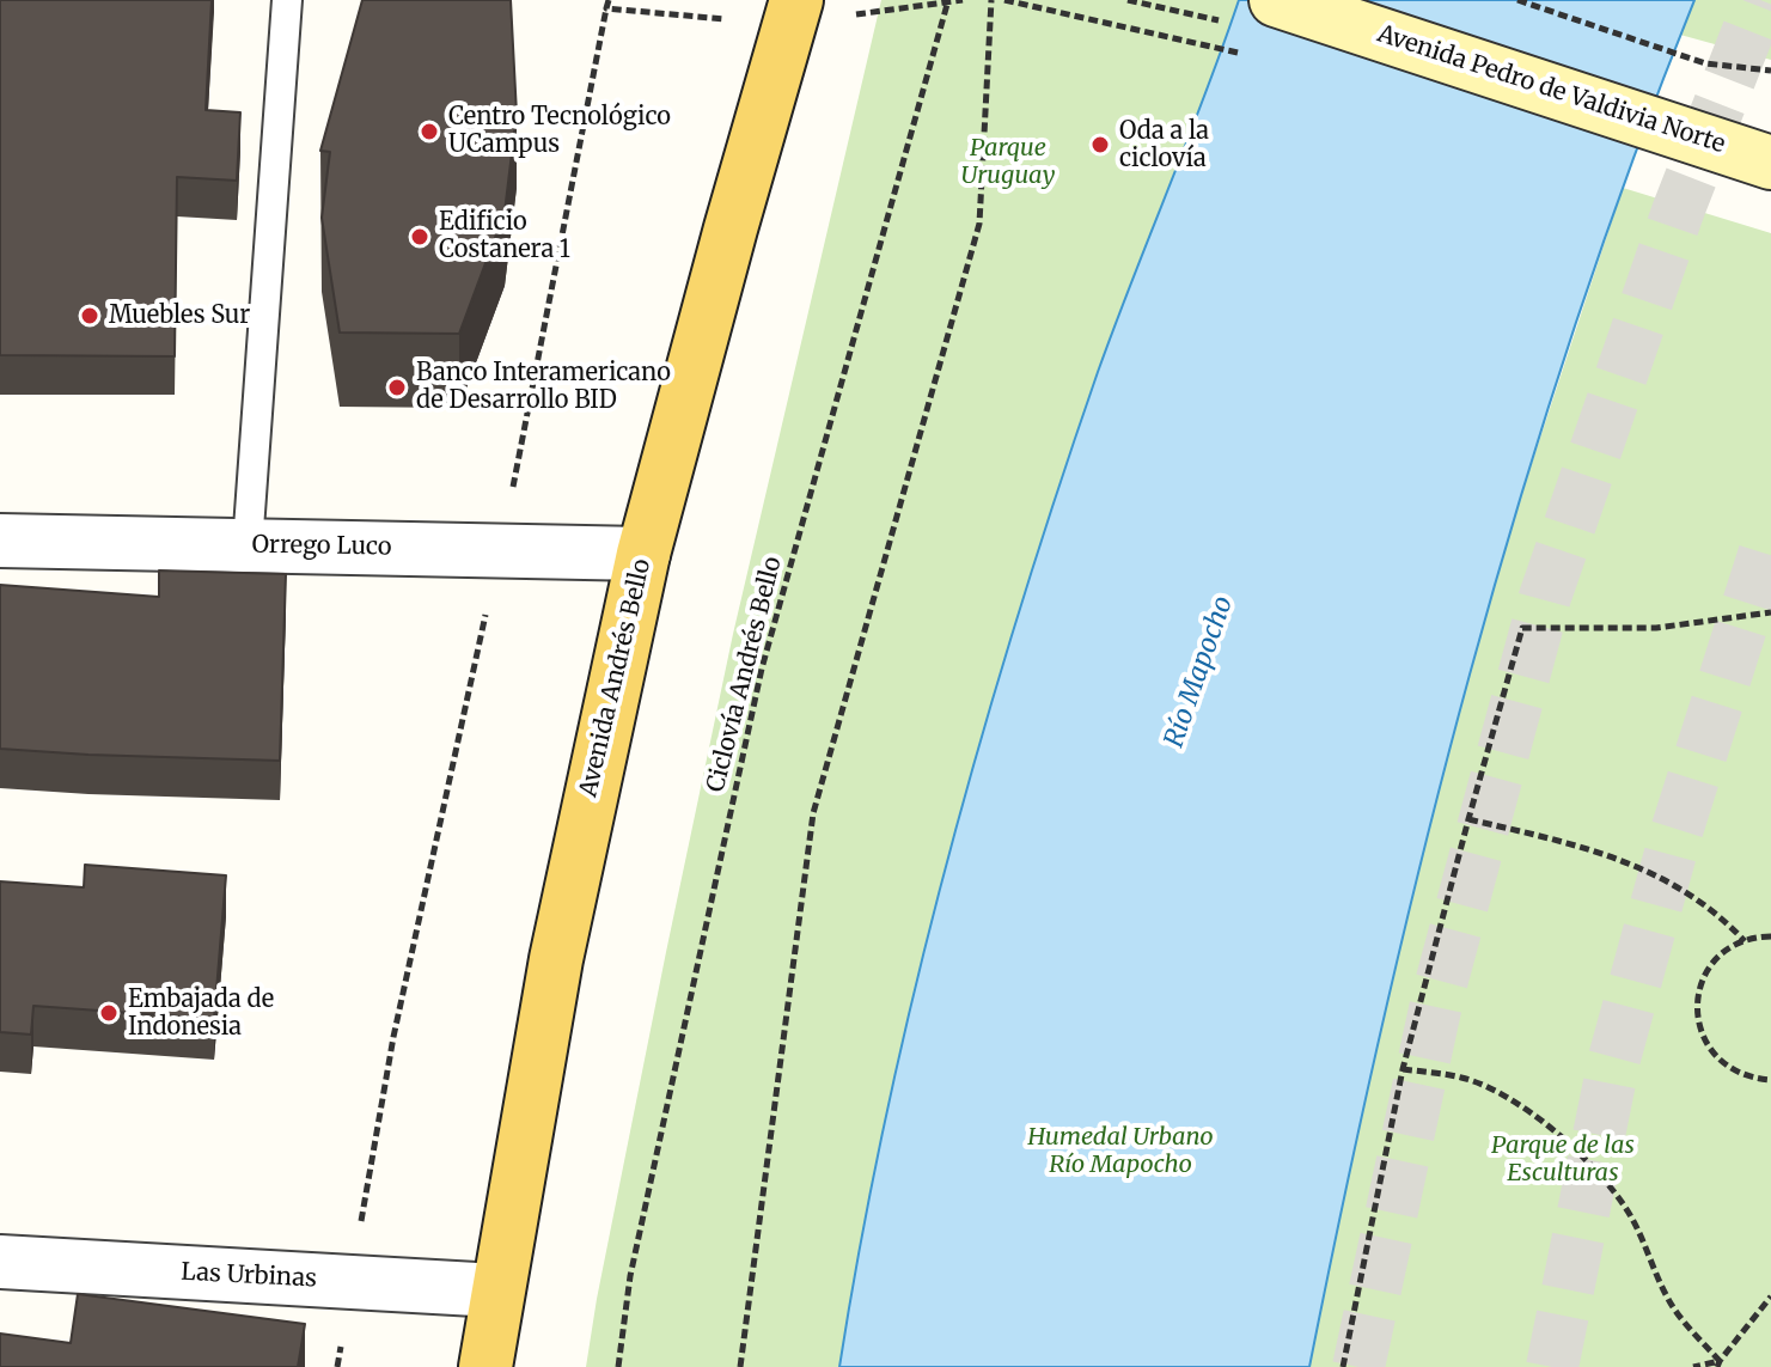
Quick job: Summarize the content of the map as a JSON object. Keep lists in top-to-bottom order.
{
  "streets": {
    "main road": ["Avenida Pedro de Valdivia Norte", "Avenida Andrés Bello"],
    "street": ["Orrego Luco", "Las Urbinas"],
    "path": ["Ciclovía Andrés Bello"]
  },
  "crossings": [
    ["Orrego Luco", "Avenida Andrés Bello"],
    ["Avenida Andrés Bello", "Las Urbinas"]
  ],
  "water": ["Río Mapocho"],
  "parks": ["Parque Uruguay", "Humedal Urbano Río Mapocho", "Parque de las Esculturas"],
  "places": [
    "Centro Tecnológico UCampus",
    "Oda a la ciclovía",
    "Edificio Costanera 1",
    "Muebles Sur",
    "Banco Interamericano de Desarrollo BID",
    "Embajada de Indonesia"
  ]
}
